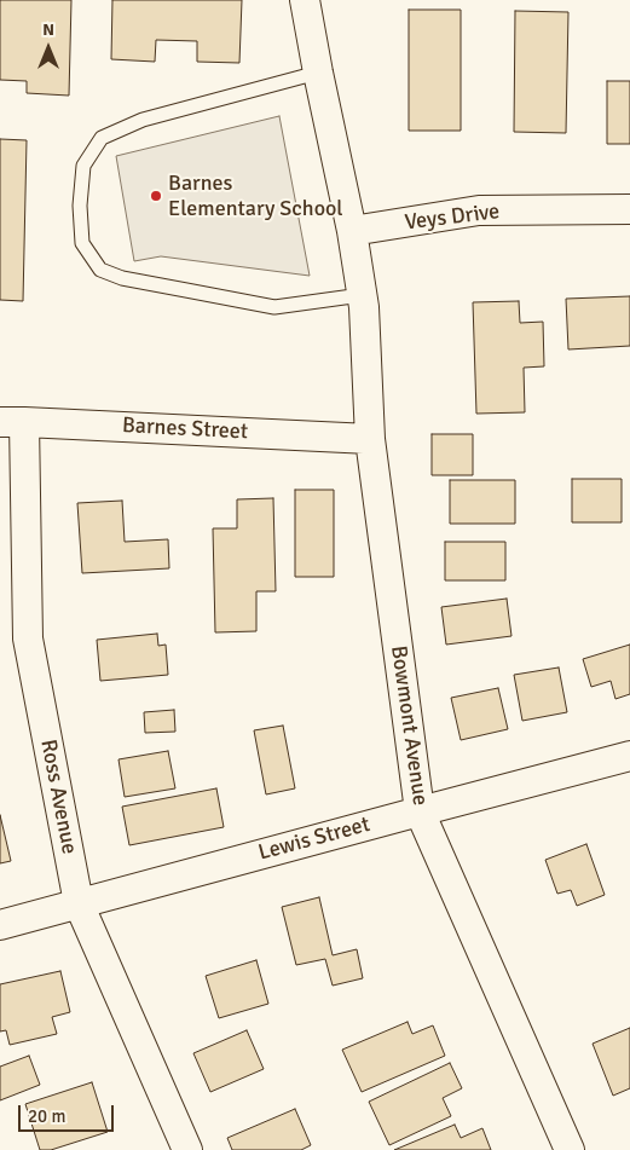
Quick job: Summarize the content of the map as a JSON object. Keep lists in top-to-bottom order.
{
  "streets": {
    "street": [
      "Veys Drive",
      "Barnes Street",
      "Bowmont Avenue",
      "Ross Avenue",
      "Lewis Street"
    ]
  },
  "crossings": [
    ["Barnes Street", "Bowmont Avenue"],
    ["Barnes Street", "Ross Avenue"],
    ["Bowmont Avenue", "Lewis Street"],
    ["Ross Avenue", "Lewis Street"]
  ],
  "places": ["Barnes Elementary School"],
  "scale_bar": "20 m",
  "north": "top"
}
